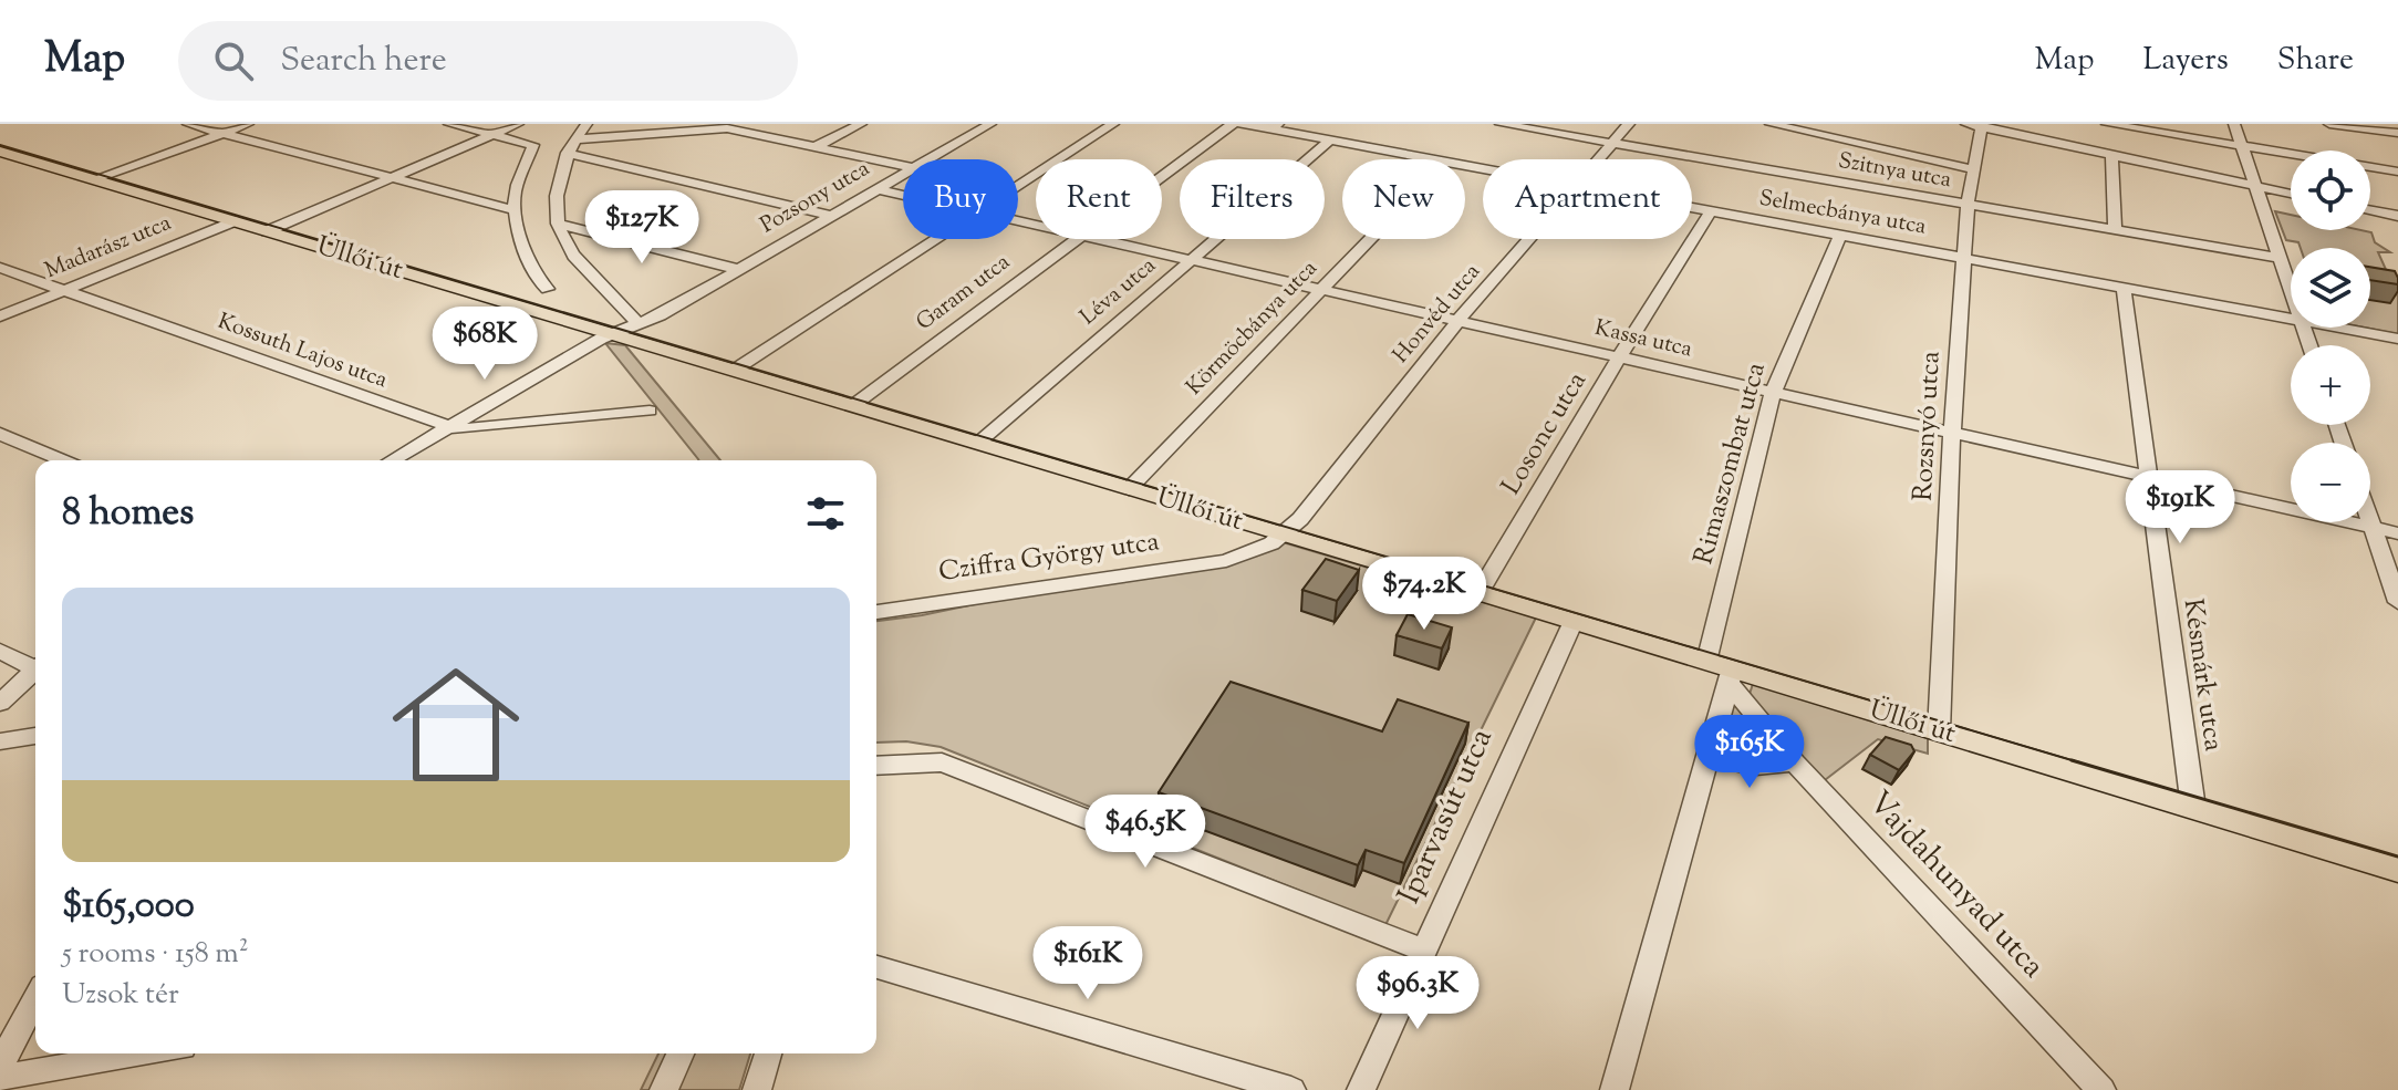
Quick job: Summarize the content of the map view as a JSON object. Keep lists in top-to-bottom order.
{
  "streets": {
    "main road": ["Üllői út"],
    "street": [
      "Szitnya utca",
      "Pozsony utca",
      "Selmecbánya utca",
      "Madarász utca",
      "Léva utca",
      "Garam utca",
      "Honvéd utca",
      "Körmöcbánya utca",
      "Kassa utca",
      "Kossuth Lajos utca",
      "Rozsnyó utca",
      "Losonc utca",
      "Rimaszombat utca",
      "Cziffra György utca",
      "Késmárk utca",
      "Iparvasút utca",
      "Vajdahunyad utca"
    ]
  },
  "crossings": [
    ["Szitnya utca", "Honvéd utca"],
    ["Szitnya utca", "Rozsnyó utca"],
    ["Pozsony utca", "Üllői út"],
    ["Pozsony utca", "Kassa utca"],
    ["Pozsony utca", "Kossuth Lajos utca"],
    ["Selmecbánya utca", "Léva utca"],
    ["Selmecbánya utca", "Rozsnyó utca"],
    ["Selmecbánya utca", "Losonc utca"],
    ["Selmecbánya utca", "Rimaszombat utca"],
    ["Selmecbánya utca", "Késmárk utca"],
    ["Madarász utca", "Üllői út"],
    ["Madarász utca", "Kossuth Lajos utca"],
    ["Üllői út", "Léva utca"],
    ["Üllői út", "Garam utca"],
    ["Üllői út", "Honvéd utca"],
    ["Üllői út", "Körmöcbánya utca"],
    ["Üllői út", "Rozsnyó utca"],
    ["Üllői út", "Losonc utca"],
    ["Üllői út", "Rimaszombat utca"],
    ["Üllői út", "Cziffra György utca"],
    ["Üllői út", "Késmárk utca"],
    ["Üllői út", "Iparvasút utca"],
    ["Üllői út", "Vajdahunyad utca"],
    ["Léva utca", "Kassa utca"],
    ["Honvéd utca", "Kassa utca"],
    ["Honvéd utca", "Cziffra György utca"],
    ["Körmöcbánya utca", "Kassa utca"],
    ["Kassa utca", "Rozsnyó utca"],
    ["Kassa utca", "Losonc utca"],
    ["Kassa utca", "Rimaszombat utca"],
    ["Kassa utca", "Késmárk utca"],
    ["Rimaszombat utca", "Vajdahunyad utca"]
  ],
  "page": {
    "header": "Map",
    "search": "Search here",
    "nav": ["Map", "Layers", "Share"],
    "map_buttons": ["+", "−"],
    "chip": [
      "Buy",
      "Rent",
      "Filters",
      "New",
      "Apartment"
    ],
    "price": [
      "$127K",
      "$68K",
      "$191K",
      "$74.2K",
      "$165K",
      "$46.5K",
      "$161K",
      "$96.3K"
    ],
    "heading": "8 homes",
    "list": [
      {
        "name": "$165,000",
        "note": "5 rooms · 158 m² · Uzsok tér"
      }
    ]
  }
}
